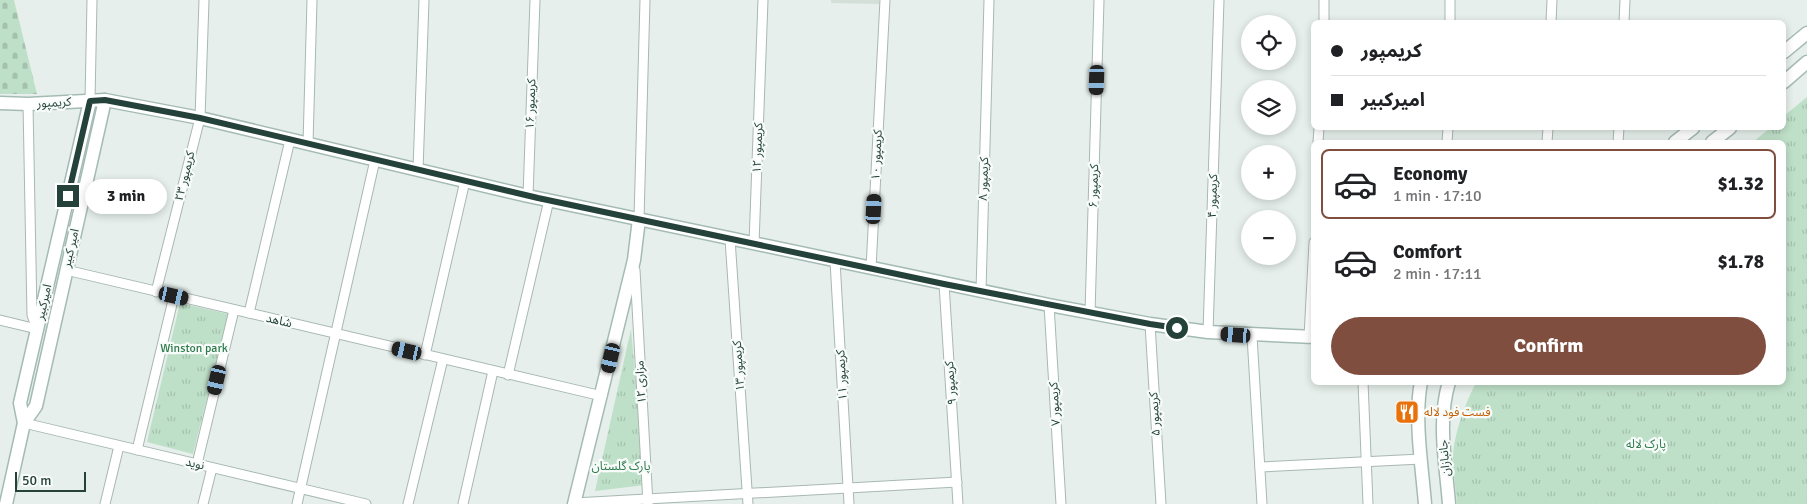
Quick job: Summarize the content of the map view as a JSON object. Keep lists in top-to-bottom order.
{
  "streets": {
    "street": [
      "کریمپور",
      "کریمپور ۱۶",
      "کریمپور ۱۲",
      "کریمپور ۱۰",
      "کریمپور ۲۳",
      "کریمپور ۸",
      "کریمپور ۶",
      "کریمپور ۴",
      "امیر کبیر",
      "امیرکبیر",
      "شاهد",
      "کریمپور ۱۳",
      "کریمپور ۱۱",
      "مزاری ۱۲",
      "کریمپور ۹",
      "کریمپور ۷",
      "کریمپور ۵",
      "جانبازان",
      "نوید"
    ]
  },
  "crossings": [
    ["کریمپور", "کریمپور ۱۶"],
    ["کریمپور", "کریمپور ۱۲"],
    ["کریمپور", "کریمپور ۱۰"],
    ["کریمپور", "کریمپور ۲۳"],
    ["کریمپور", "کریمپور ۸"],
    ["کریمپور", "کریمپور ۶"],
    ["کریمپور", "کریمپور ۴"],
    ["کریمپور", "امیر کبیر"],
    ["کریمپور", "امیرکبیر"],
    ["کریمپور", "کریمپور ۱۳"],
    ["کریمپور", "کریمپور ۱۱"],
    ["کریمپور", "کریمپور ۹"],
    ["کریمپور", "کریمپور ۷"],
    ["کریمپور", "کریمپور ۵"],
    ["کریمپور ۲۳", "شاهد"],
    ["امیر کبیر", "امیرکبیر"],
    ["امیر کبیر", "شاهد"],
    ["امیر کبیر", "نوید"],
    ["امیرکبیر", "نوید"]
  ],
  "parks": ["Winston park", "پارک لاله", "پارک گلستان"],
  "places": {
    "restaurant": ["فست فود لاله"]
  },
  "scale_bar": "50 m",
  "page": {
    "map_buttons": ["+", "−"],
    "banner": ["کریمپور", "امیرکبیر"],
    "list": [
      {
        "name": "Economy",
        "note": "1 min · 17:10",
        "value": "$1.32"
      },
      {
        "name": "Comfort",
        "note": "2 min · 17:11",
        "value": "$1.78"
      }
    ],
    "bubble": "3 min",
    "buttons": "Confirm",
    "scale": "50 m"
  }
}
